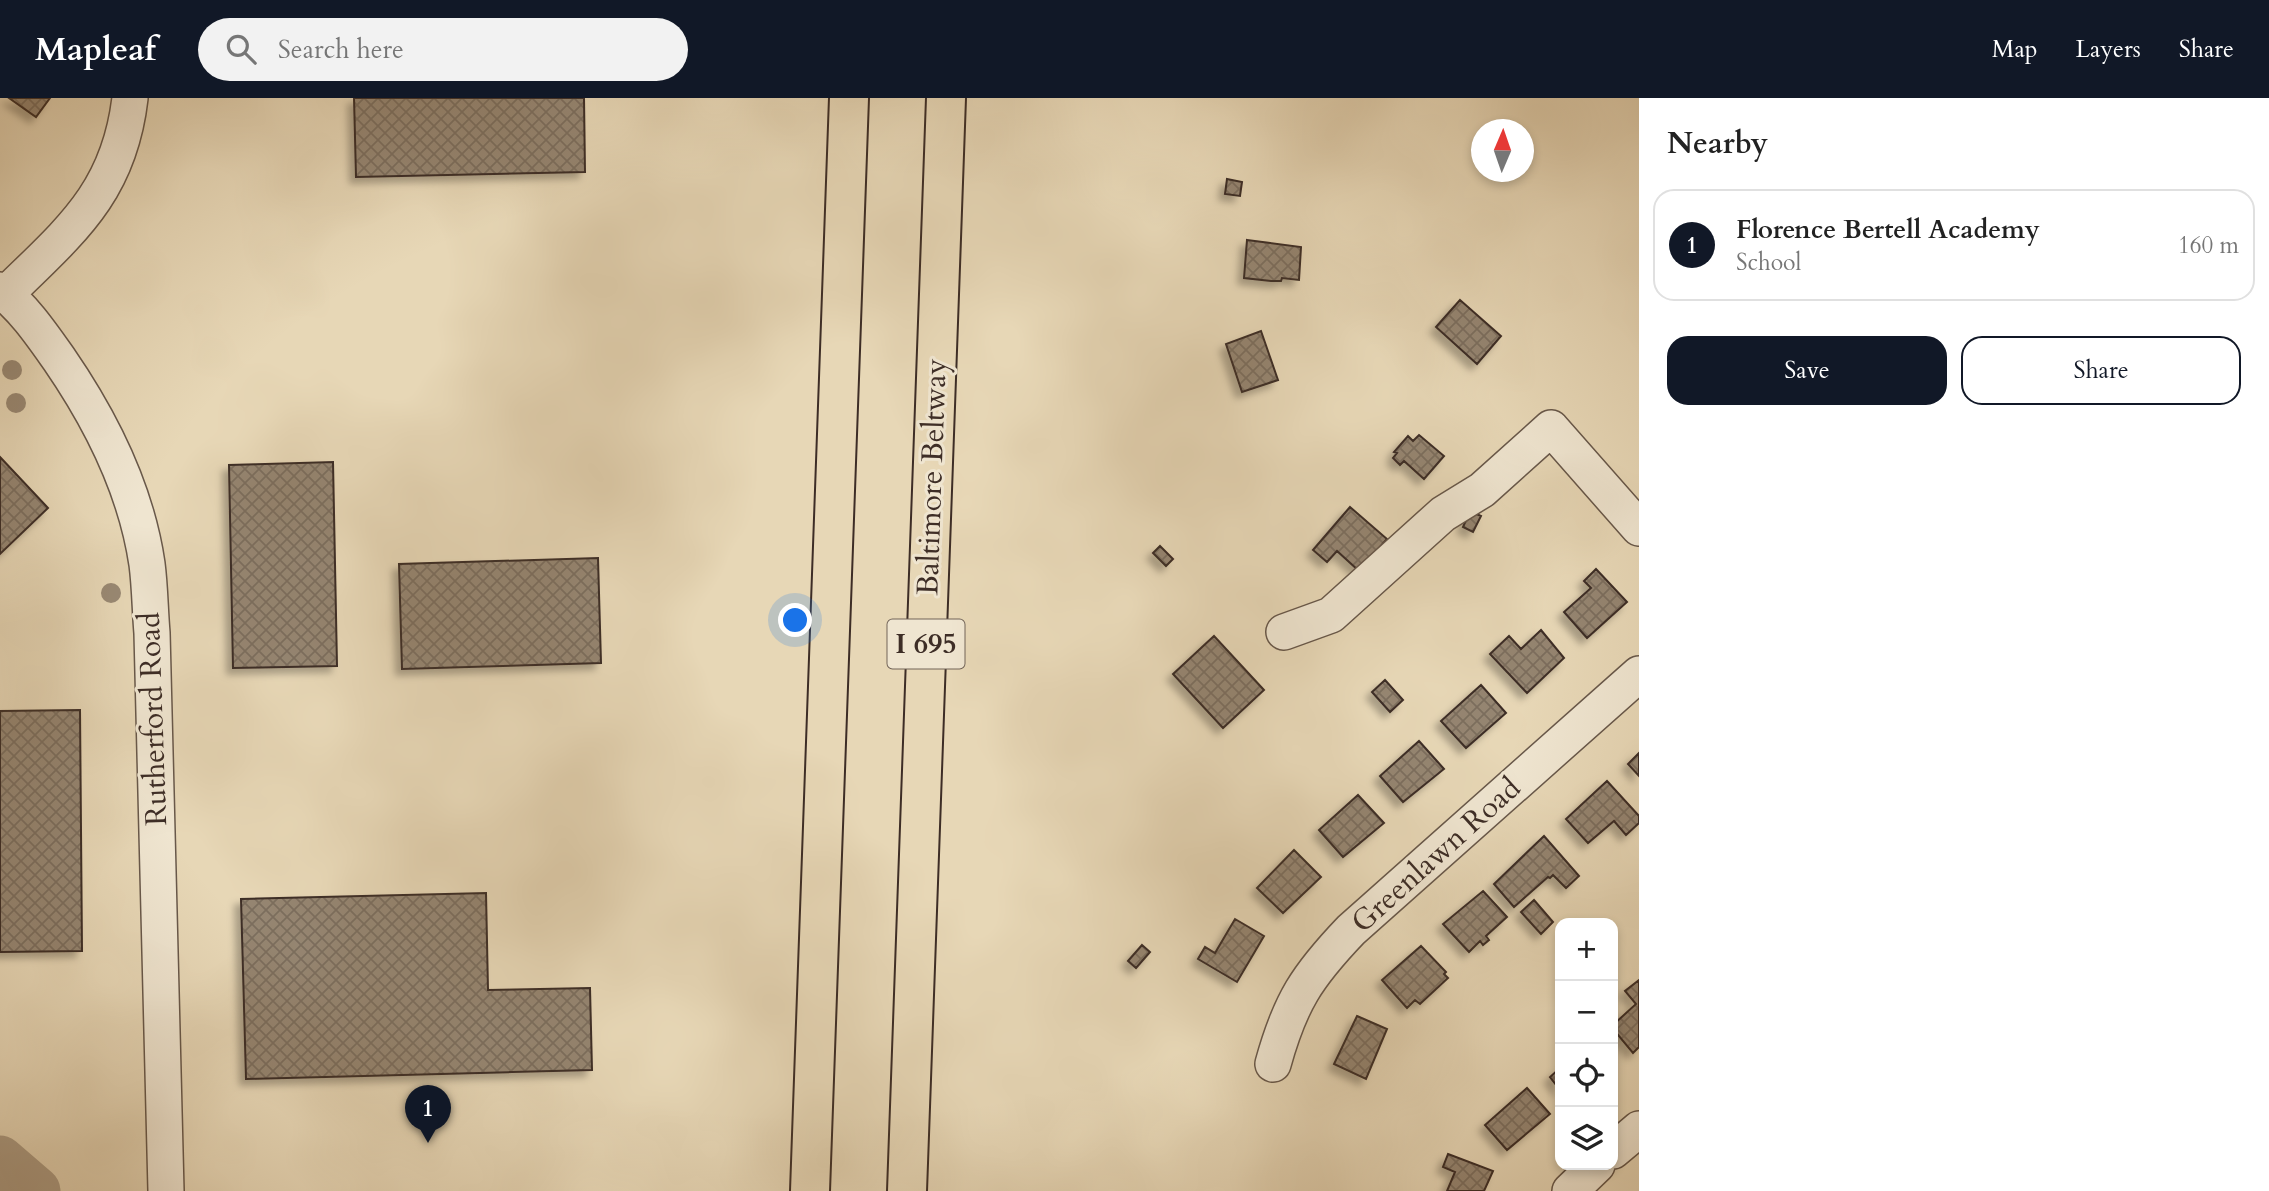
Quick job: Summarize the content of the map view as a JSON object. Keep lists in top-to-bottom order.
{
  "streets": {
    "highway": ["Baltimore Beltway", "I 695"],
    "street": ["Rutherford Road", "Greenlawn Road"]
  },
  "north": "top",
  "page": {
    "header": "Mapleaf",
    "search": "Search here",
    "nav": ["Map", "Layers", "Share"],
    "heading": "Nearby",
    "list": [
      {
        "mark": "1",
        "name": "Florence Bertell Academy",
        "note": "School",
        "value": "160 m"
      }
    ],
    "buttons": ["Save", "Share"],
    "map_buttons": ["+", "−"],
    "pins": "1"
  }
}
